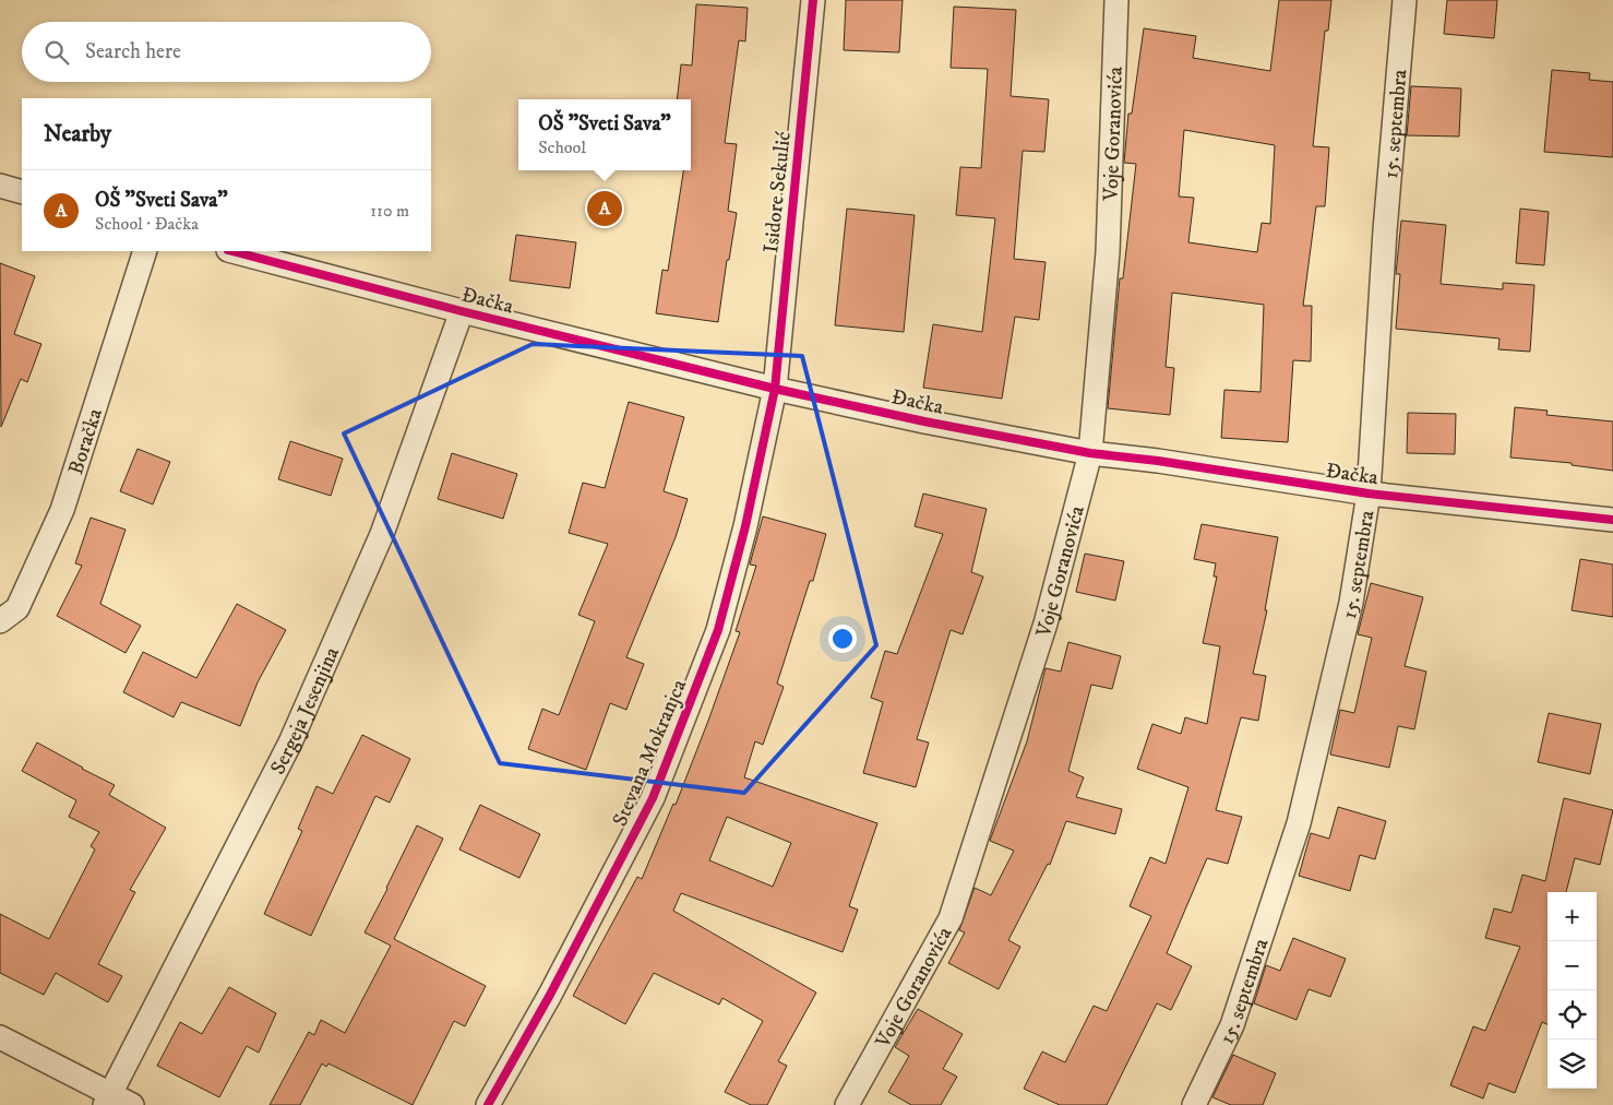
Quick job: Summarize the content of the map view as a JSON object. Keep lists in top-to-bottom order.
{
  "streets": {
    "street": [
      "15. septembra",
      "Voje Goranovića",
      "Isidore Sekulić",
      "Đačka",
      "Boračka",
      "Sergeja Jesenjina",
      "Stevana Mokranjca"
    ]
  },
  "crossings": [
    ["15. septembra", "Đačka"],
    ["Voje Goranovića", "Đačka"],
    ["Isidore Sekulić", "Đačka"],
    ["Isidore Sekulić", "Stevana Mokranjca"],
    ["Đačka", "Sergeja Jesenjina"],
    ["Đačka", "Stevana Mokranjca"]
  ],
  "page": {
    "search": "Search here",
    "heading": "Nearby",
    "popup": ["OŠ \"Sveti Sava\"", "School"],
    "list": [
      {
        "mark": "A",
        "name": "OŠ \"Sveti Sava\"",
        "note": "School · Đačka",
        "value": "110 m"
      }
    ],
    "pins": "A",
    "map_buttons": ["+", "−"]
  }
}
